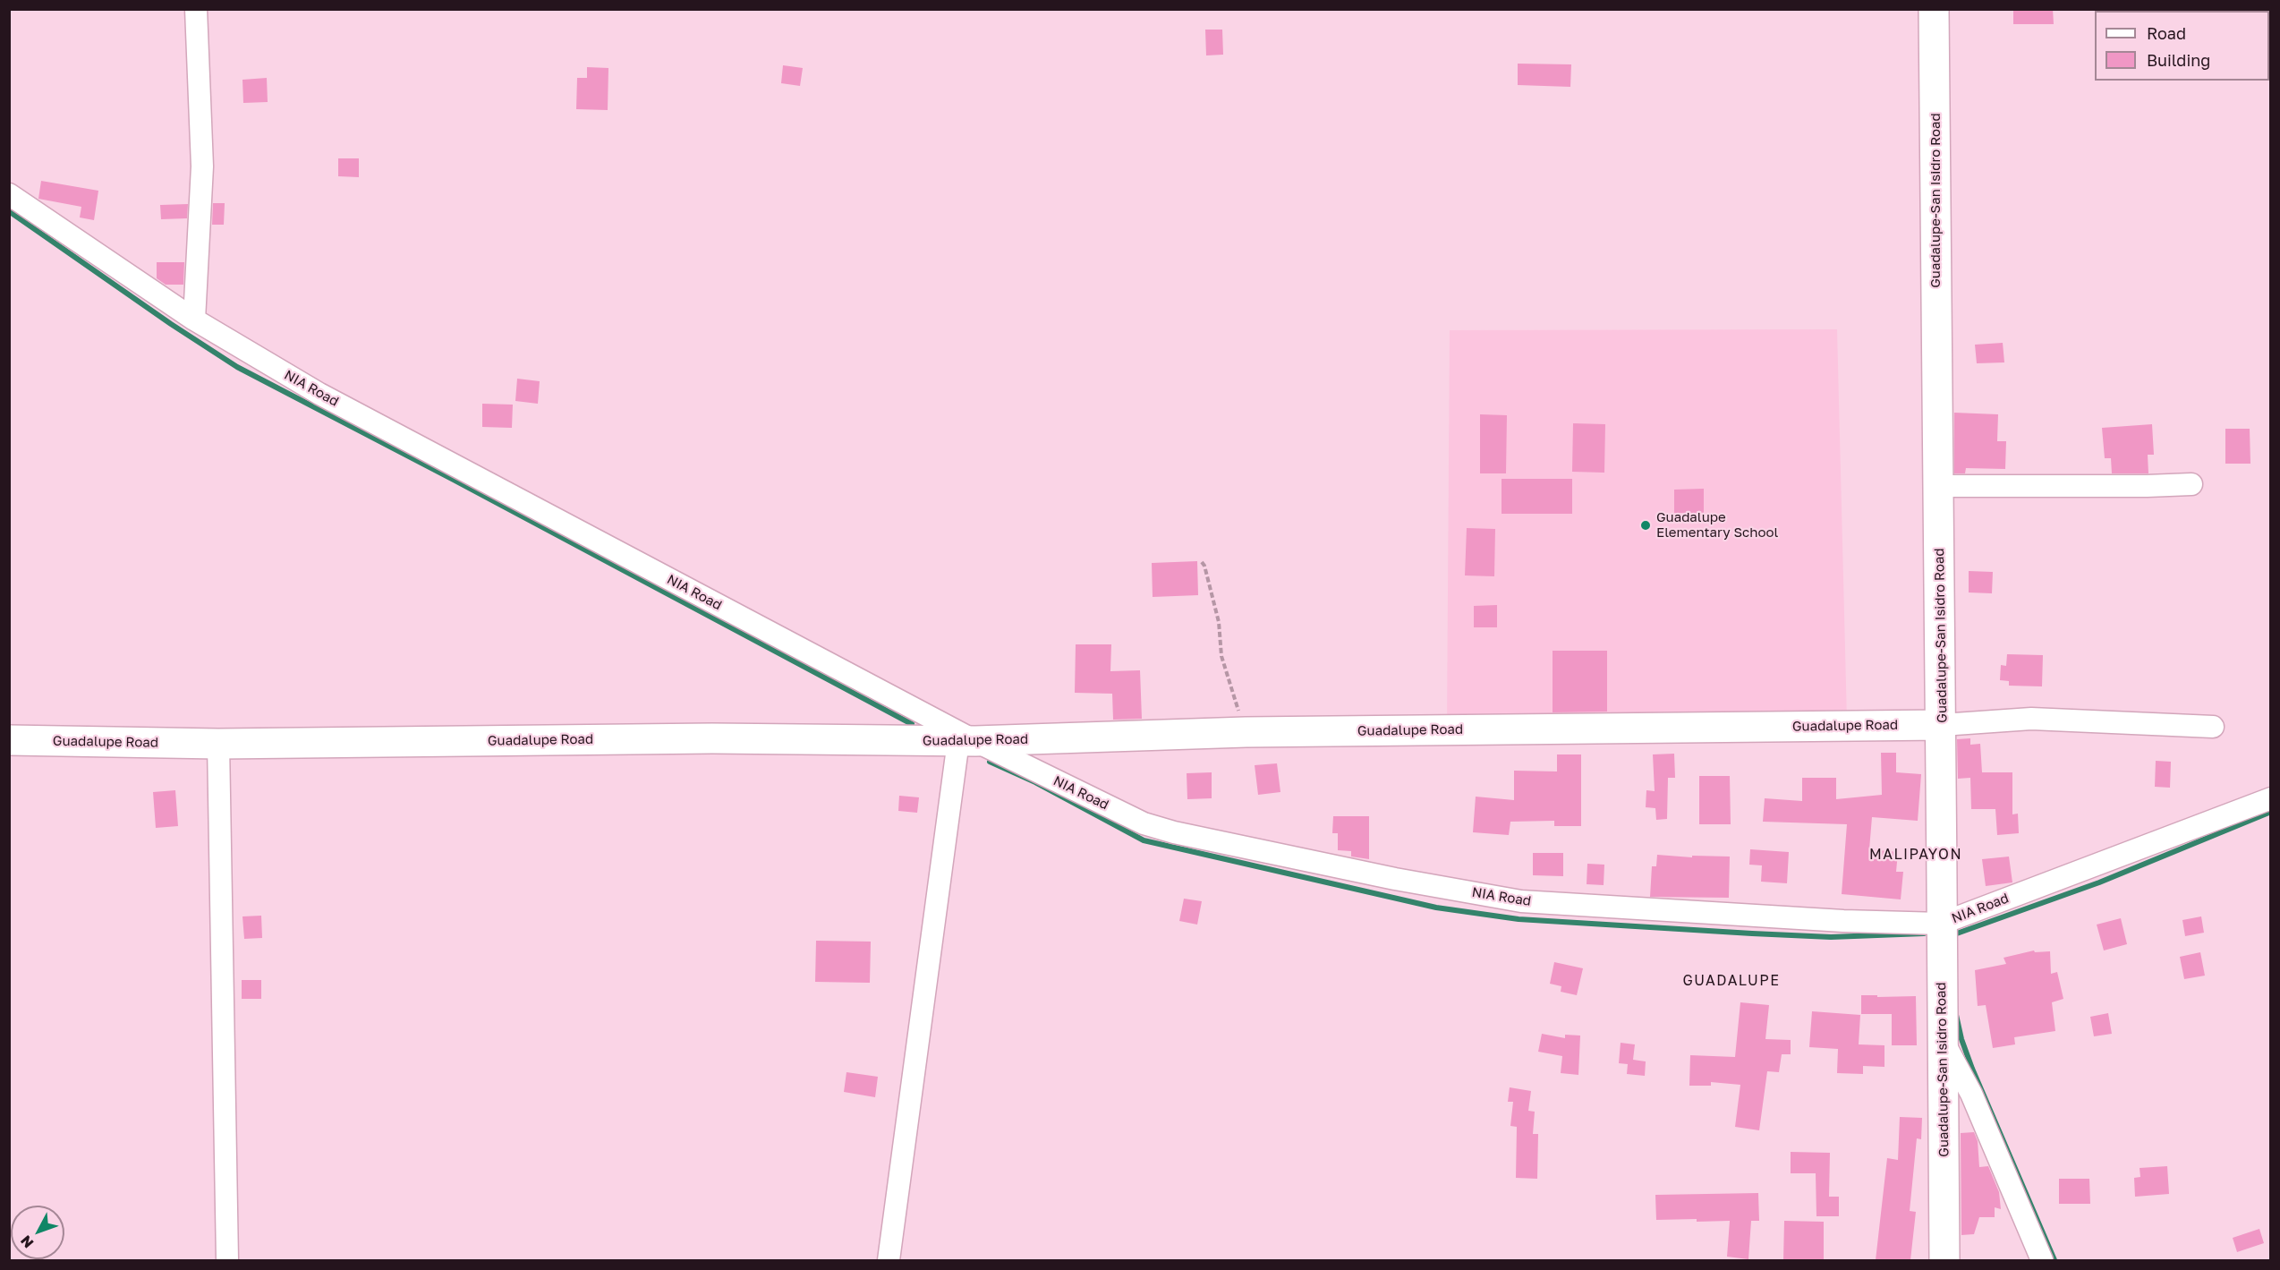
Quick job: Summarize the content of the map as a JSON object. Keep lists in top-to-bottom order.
{
  "streets": {
    "street": ["Guadalupe-San Isidro Road", "NIA Road", "Guadalupe Road"]
  },
  "crossings": [
    ["Guadalupe-San Isidro Road", "NIA Road"],
    ["Guadalupe-San Isidro Road", "Guadalupe Road"],
    ["NIA Road", "Guadalupe Road"]
  ],
  "districts": ["MALIPAYON", "GUADALUPE"],
  "places": ["Guadalupe Elementary School"],
  "legend": ["Road", "Building"],
  "north": "bottom left"
}
